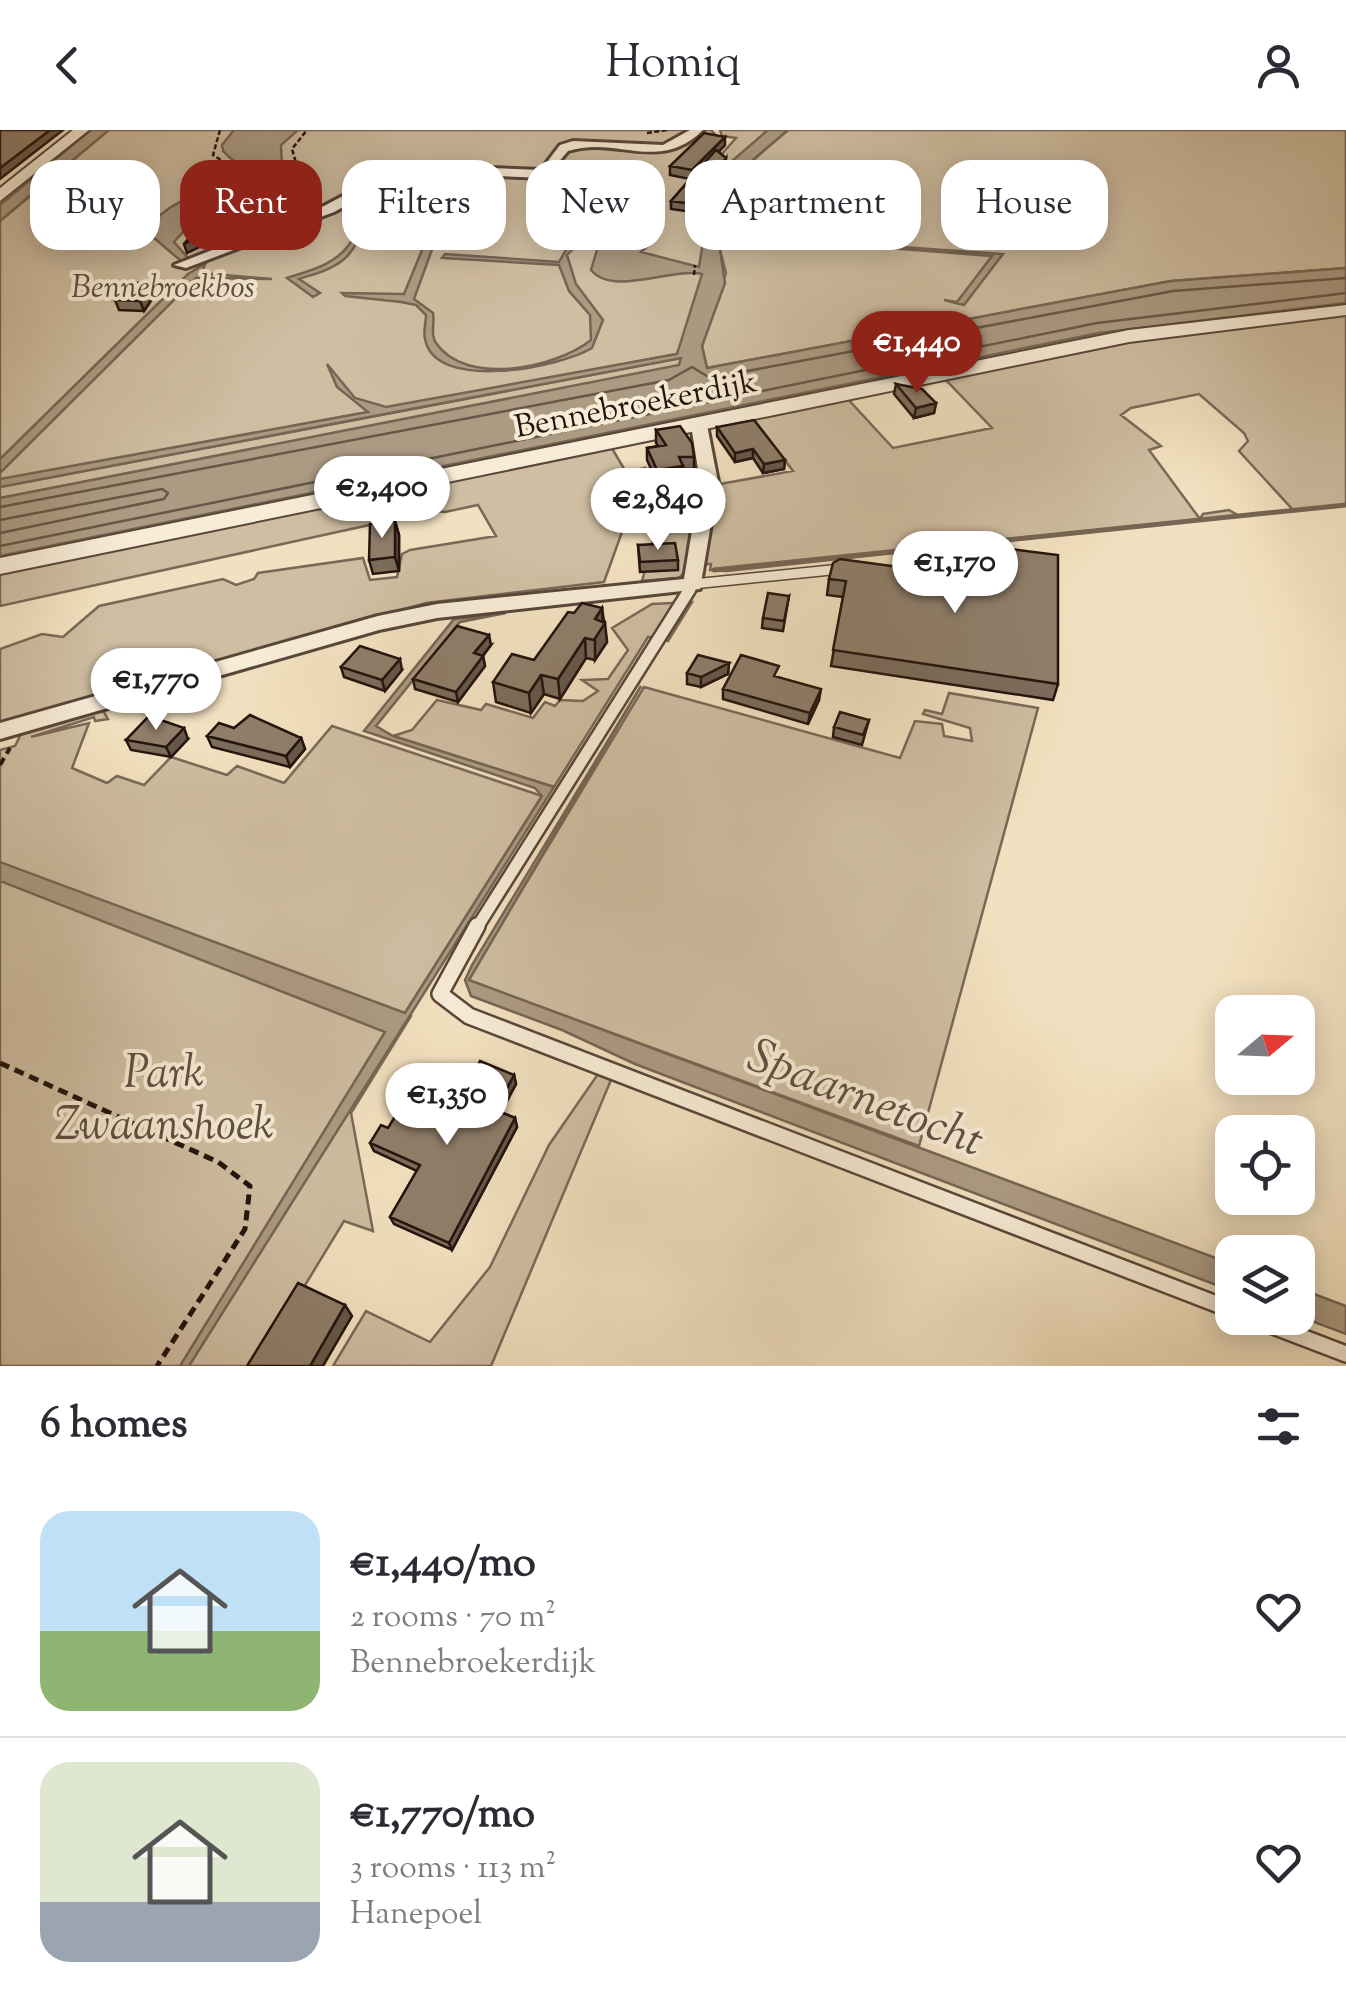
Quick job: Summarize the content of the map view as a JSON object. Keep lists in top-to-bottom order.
{
  "streets": {
    "street": ["Bennebroekerdijk"]
  },
  "water": ["Spaarnetocht"],
  "parks": ["Bennebroekbos", "Park Zwaanshoek"],
  "north": "right",
  "page": {
    "header": "Homiq",
    "chip": [
      "Buy",
      "Rent",
      "Filters",
      "New",
      "Apartment",
      "House"
    ],
    "price": [
      "€1,440",
      "€2,400",
      "€2,840",
      "€1,170",
      "€1,770",
      "€1,350"
    ],
    "heading": "6 homes",
    "list": [
      {
        "name": "€1,440/mo",
        "note": "2 rooms · 70 m² · Bennebroekerdijk"
      },
      {
        "name": "€1,770/mo",
        "note": "3 rooms · 113 m² · Hanepoel"
      }
    ]
  }
}
